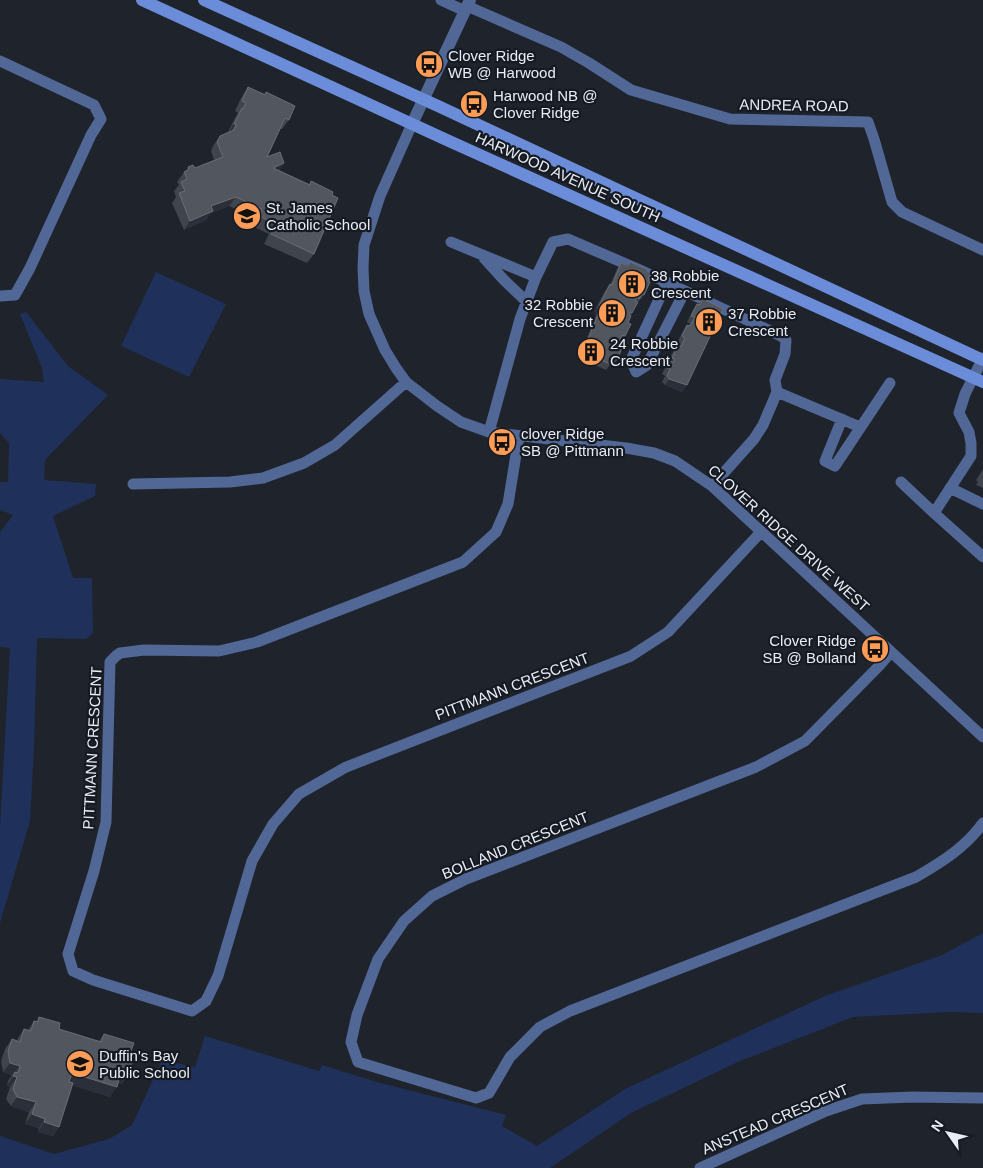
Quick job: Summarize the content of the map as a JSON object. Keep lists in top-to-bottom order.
{
  "streets": {
    "main road": ["HARWOOD AVENUE SOUTH"],
    "street": [
      "ANDREA ROAD",
      "CLOVER RIDGE DRIVE WEST",
      "PITTMANN CRESCENT",
      "BOLLAND CRESCENT",
      "ANSTEAD CRESCENT"
    ]
  },
  "crossings": [
    ["ANDREA ROAD", "CLOVER RIDGE DRIVE WEST"],
    ["HARWOOD AVENUE SOUTH", "CLOVER RIDGE DRIVE WEST"],
    ["CLOVER RIDGE DRIVE WEST", "PITTMANN CRESCENT"],
    ["CLOVER RIDGE DRIVE WEST", "BOLLAND CRESCENT"]
  ],
  "places": {
    "bus stop": [
      "Clover Ridge WB @ Harwood",
      "Harwood NB @ Clover Ridge",
      "clover Ridge SB @ Pittmann",
      "Clover Ridge SB @ Bolland"
    ],
    "school or university": ["St. James Catholic School", "Duffin's Bay Public School"],
    "building": [
      "38 Robbie Crescent",
      "32 Robbie Crescent",
      "37 Robbie Crescent",
      "24 Robbie Crescent"
    ]
  },
  "north": "top left"
}
